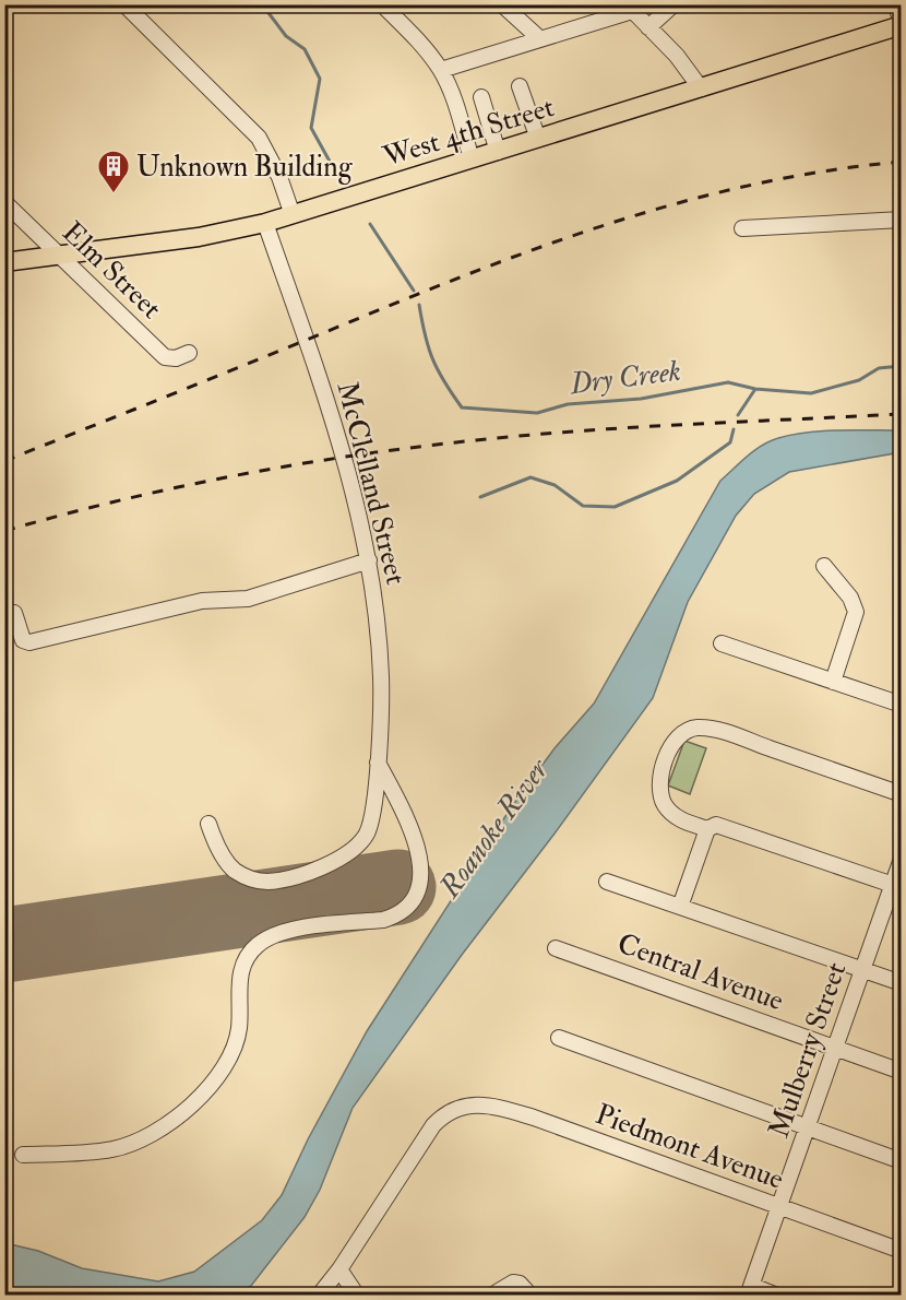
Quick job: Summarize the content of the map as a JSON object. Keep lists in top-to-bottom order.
{
  "streets": {
    "main road": ["West 4th Street"],
    "street": [
      "Elm Street",
      "McClelland Street",
      "Central Avenue",
      "Mulberry Street",
      "Piedmont Avenue"
    ]
  },
  "crossings": [
    ["West 4th Street", "Elm Street"],
    ["West 4th Street", "McClelland Street"],
    ["Central Avenue", "Mulberry Street"],
    ["Mulberry Street", "Piedmont Avenue"]
  ],
  "water": ["Dry Creek", "Roanoke River"],
  "places": {
    "building": ["Unknown Building"]
  }
}
